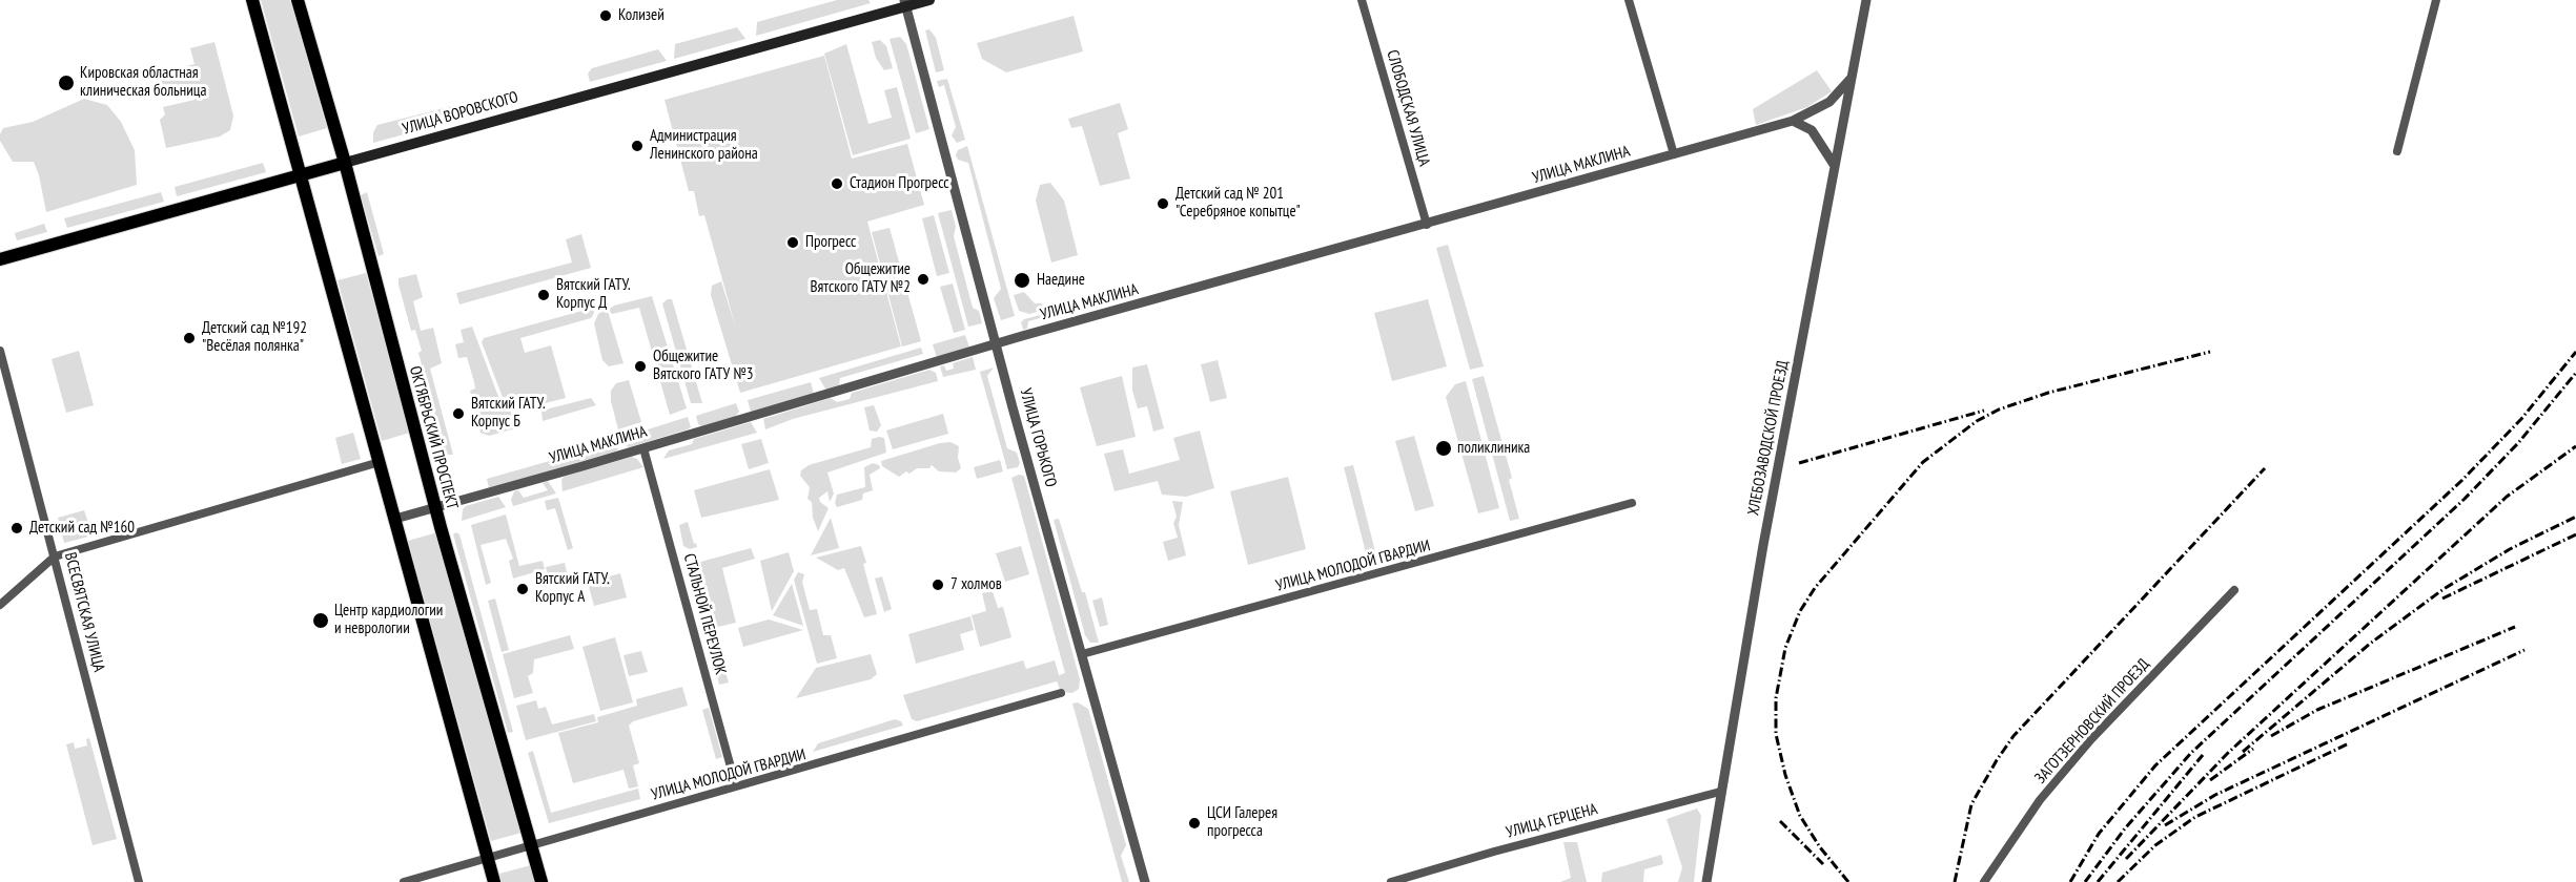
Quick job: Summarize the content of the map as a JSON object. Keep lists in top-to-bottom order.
{
  "streets": {
    "main road": ["УЛИЦА ВОРОВСКОГО", "ОКТЯБРЬСКИЙ ПРОСПЕКТ"],
    "street": [
      "СЛОБОДСКАЯ УЛИЦА",
      "УЛИЦА МАКЛИНА",
      "УЛИЦА ГОРЬКОГО",
      "ХЛЕБОЗАВОДСКОЙ ПРОЕЗД",
      "УЛИЦА МОЛОДОЙ ГВАРДИИ",
      "ВСЕСВЯТСКАЯ УЛИЦА",
      "СТАЛЬНОЙ ПЕРЕУЛОК",
      "ЗАГОТЗЕРНОВСКИЙ ПРОЕЗД",
      "УЛИЦА ГЕРЦЕНА"
    ]
  },
  "crossings": [
    ["СЛОБОДСКАЯ УЛИЦА", "УЛИЦА МАКЛИНА"],
    ["УЛИЦА ВОРОВСКОГО", "ОКТЯБРЬСКИЙ ПРОСПЕКТ"],
    ["УЛИЦА ВОРОВСКОГО", "УЛИЦА ГОРЬКОГО"],
    ["УЛИЦА МАКЛИНА", "ОКТЯБРЬСКИЙ ПРОСПЕКТ"],
    ["УЛИЦА МАКЛИНА", "УЛИЦА ГОРЬКОГО"],
    ["УЛИЦА МАКЛИНА", "ХЛЕБОЗАВОДСКОЙ ПРОЕЗД"],
    ["УЛИЦА МАКЛИНА", "СТАЛЬНОЙ ПЕРЕУЛОК"],
    ["ОКТЯБРЬСКИЙ ПРОСПЕКТ", "УЛИЦА МОЛОДОЙ ГВАРДИИ"],
    ["УЛИЦА ГОРЬКОГО", "УЛИЦА МОЛОДОЙ ГВАРДИИ"],
    ["ХЛЕБОЗАВОДСКОЙ ПРОЕЗД", "УЛИЦА ГЕРЦЕНА"],
    ["УЛИЦА МОЛОДОЙ ГВАРДИИ", "СТАЛЬНОЙ ПЕРЕУЛОК"]
  ],
  "places": [
    "Колизей",
    "Кировская областная клиническая больница",
    "Администрация Ленинского района",
    "Стадион Прогресс",
    "Детский сад № 201 \"Серебряное копытце\"",
    "Прогресс",
    "Общежитие Вятского ГАТУ №2",
    "Наедине",
    "Вятский ГАТУ. Корпус Д",
    "Детский сад №192 \"Весёлая полянка\"",
    "Общежитие Вятского ГАТУ №3",
    "Вятский ГАТУ. Корпус Б",
    "поликлиника",
    "Детский сад №160",
    "7 холмов",
    "Вятский ГАТУ. Корпус А",
    "Центр кардиологии и неврологии",
    "ЦСИ Галерея прогресса"
  ]
}
